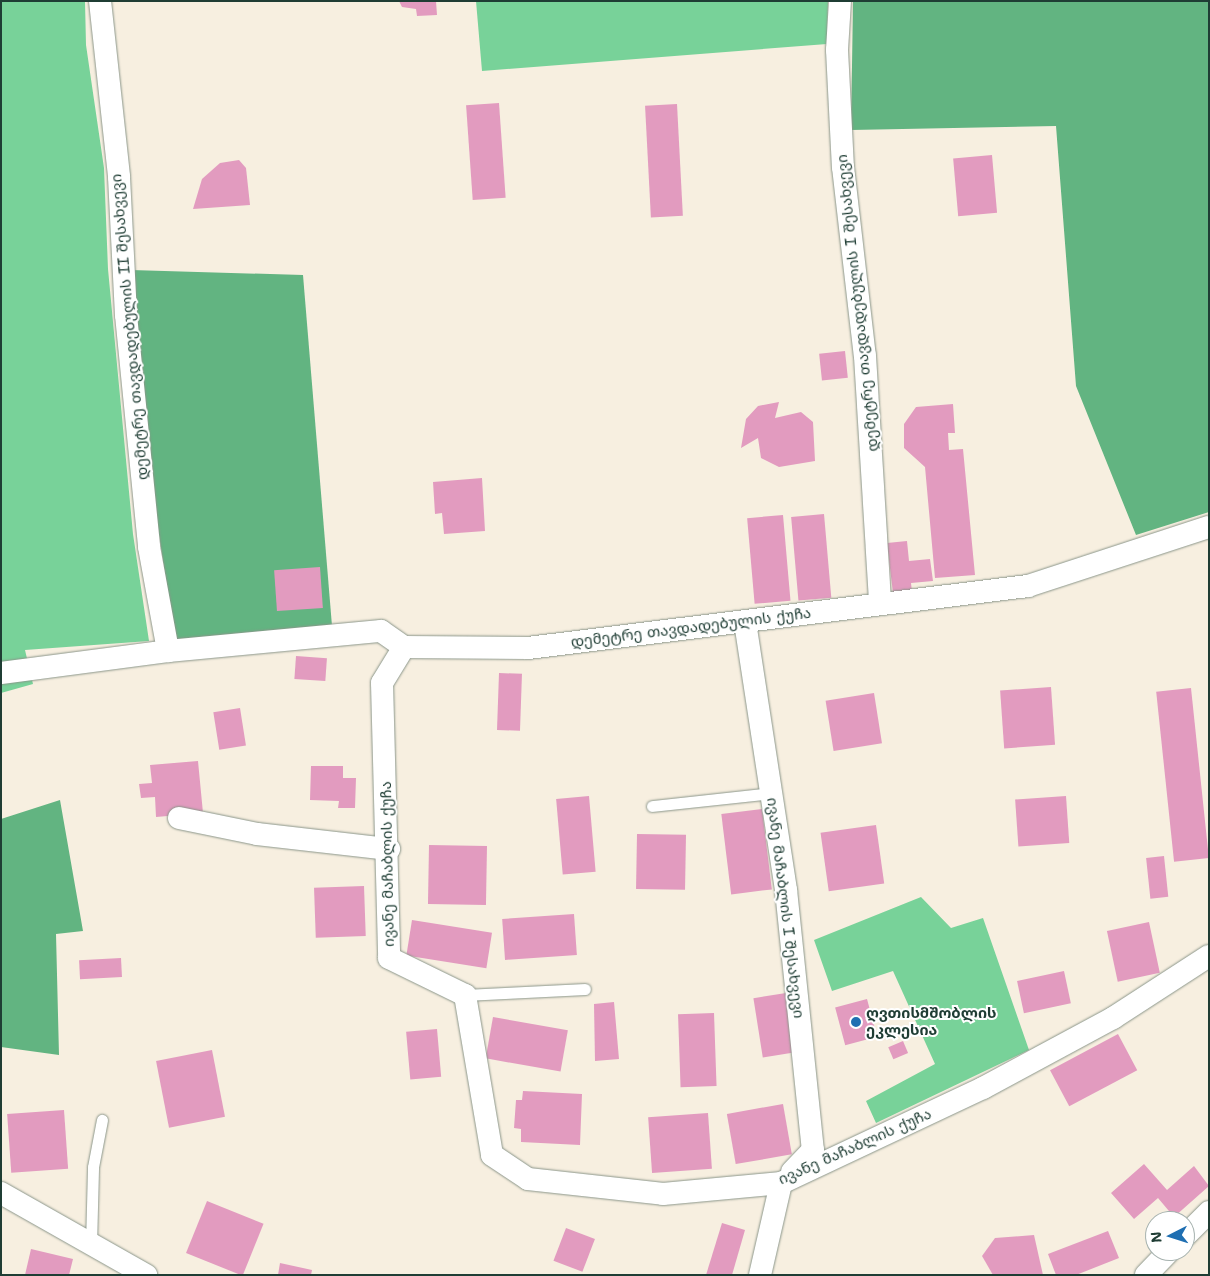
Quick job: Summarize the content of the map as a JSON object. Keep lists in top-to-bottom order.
{
  "streets": {
    "street": [
      "დემეტრე თავდადებულის I შესახვევი",
      "დემეტრე თავდადებულის II შესახვევი",
      "დემეტრე თავდადებულის ქუჩა",
      "ივანე მაჩაბლის ქუჩა",
      "ივანე მაჩაბლის I შესახვევი"
    ]
  },
  "crossings": [
    ["დემეტრე თავდადებულის I შესახვევი", "დემეტრე თავდადებულის ქუჩა"],
    ["დემეტრე თავდადებულის ქუჩა", "ივანე მაჩაბლის ქუჩა"],
    ["დემეტრე თავდადებულის ქუჩა", "ივანე მაჩაბლის I შესახვევი"],
    ["ივანე მაჩაბლის ქუჩა", "ივანე მაჩაბლის I შესახვევი"]
  ],
  "places": ["ღვთისმშობლის ეკლესია"],
  "north": "left"
}
